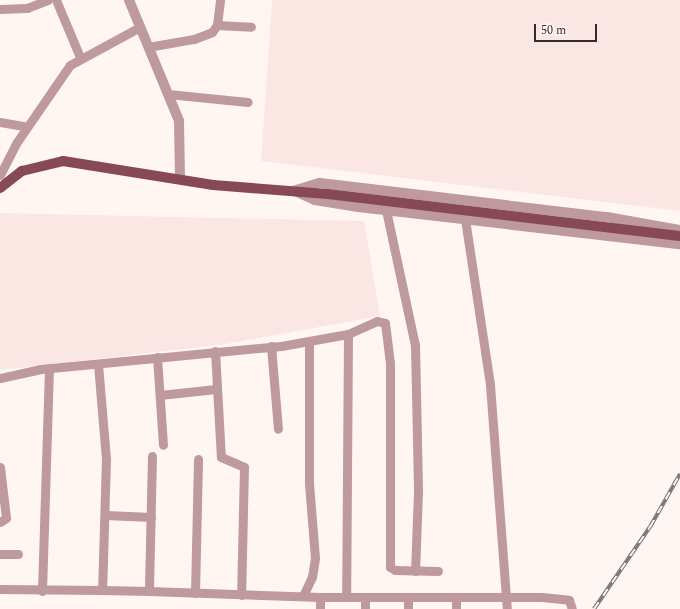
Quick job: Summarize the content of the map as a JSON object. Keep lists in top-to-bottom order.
{
  "scale_bar": "50 m"
}
